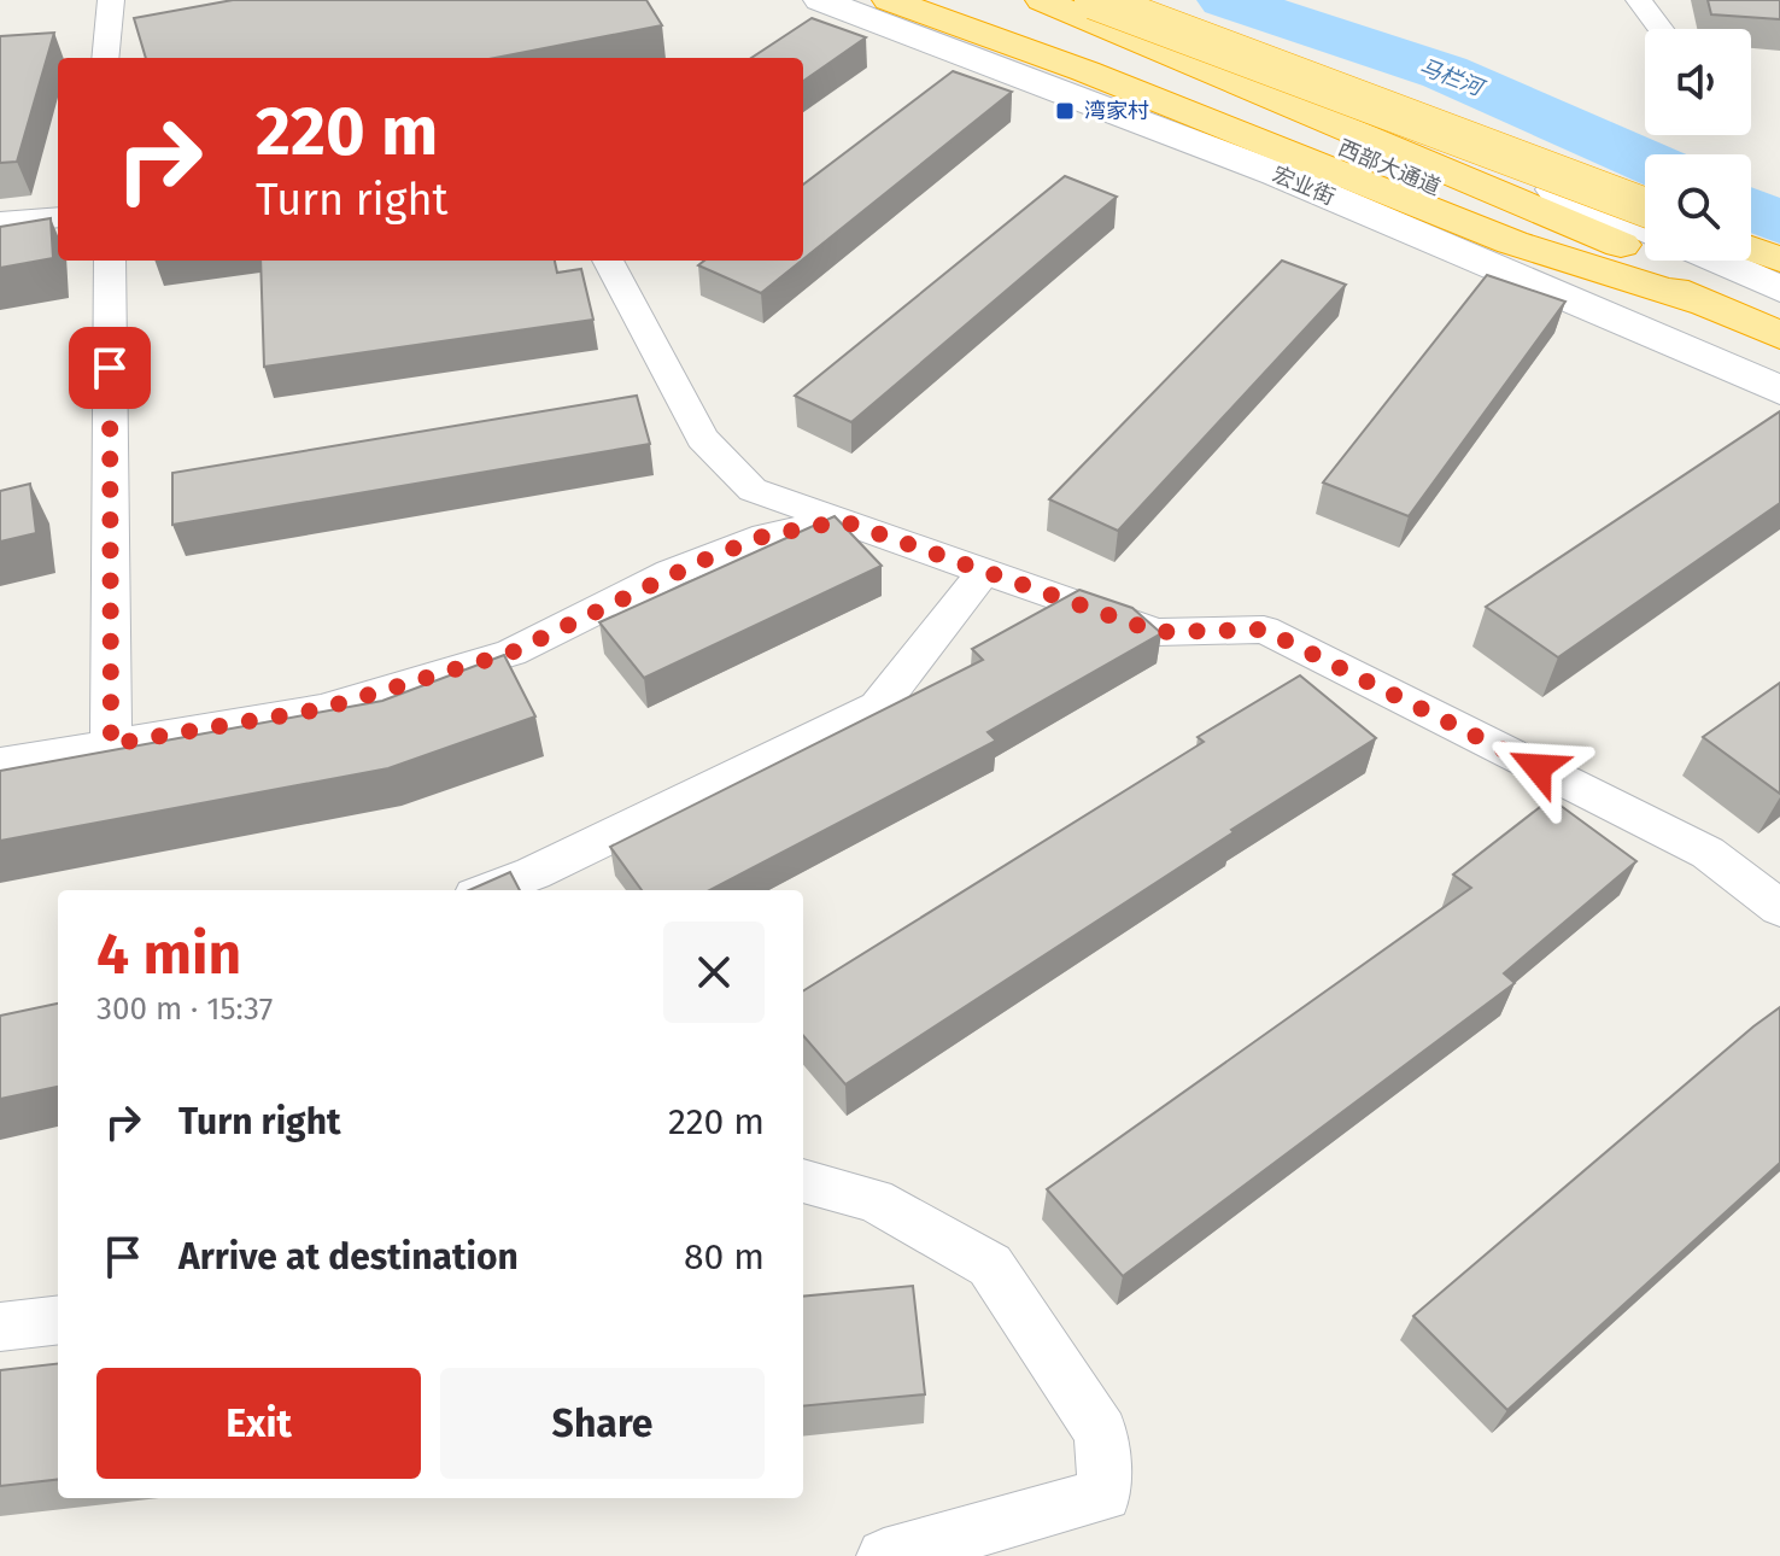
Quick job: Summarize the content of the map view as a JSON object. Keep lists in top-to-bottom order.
{
  "streets": {
    "highway": ["西部大通道"],
    "main road": ["宏业街"]
  },
  "water": ["马栏河"],
  "places": {
    "transit": ["湾家村"]
  },
  "page": {
    "turn": ["220 m", "Turn right"],
    "heading": ["4 min", "300 m · 15:37"],
    "list": [
      {
        "name": "Turn right",
        "value": "220 m"
      },
      {
        "name": "Arrive at destination",
        "value": "80 m"
      }
    ],
    "buttons": ["Exit", "Share"]
  }
}
